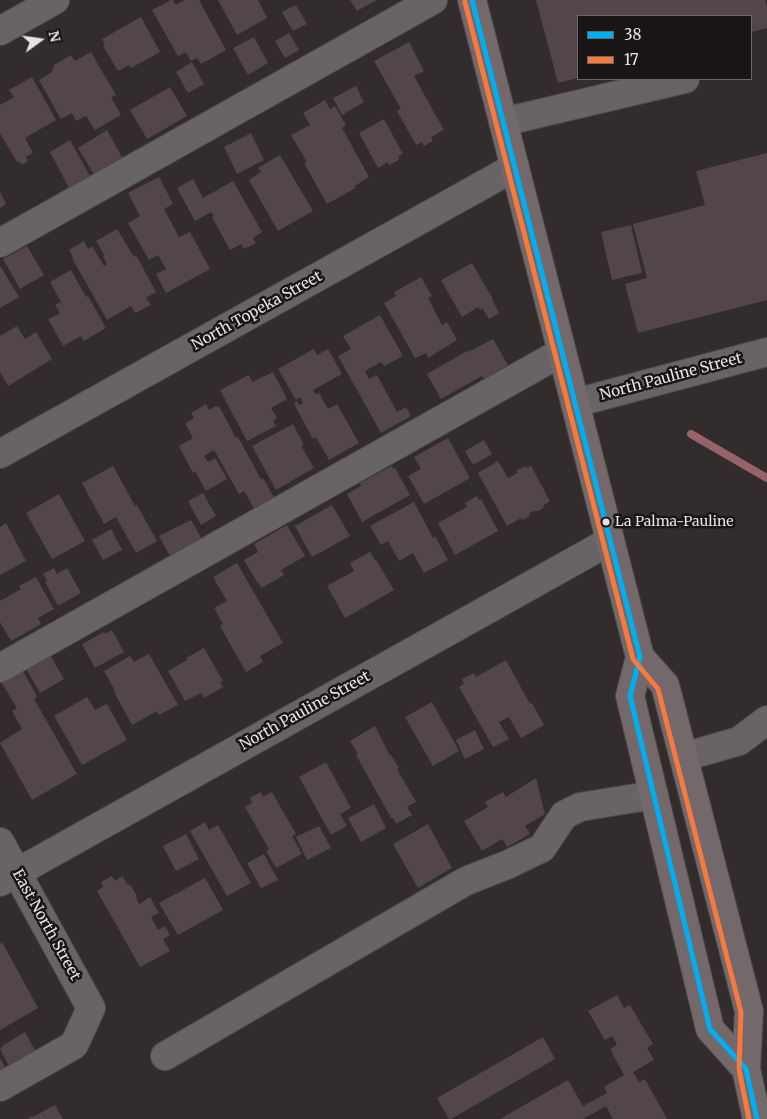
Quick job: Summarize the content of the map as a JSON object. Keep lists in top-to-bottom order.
{
  "streets": {
    "street": ["North Topeka Street", "North Pauline Street", "East North Street"]
  },
  "crossings": [
    ["North Pauline Street", "East North Street"]
  ],
  "places": ["La Palma-Pauline"],
  "lines": ["transit line 38", "transit line 17"],
  "legend": ["38", "17"],
  "north": "right"
}
